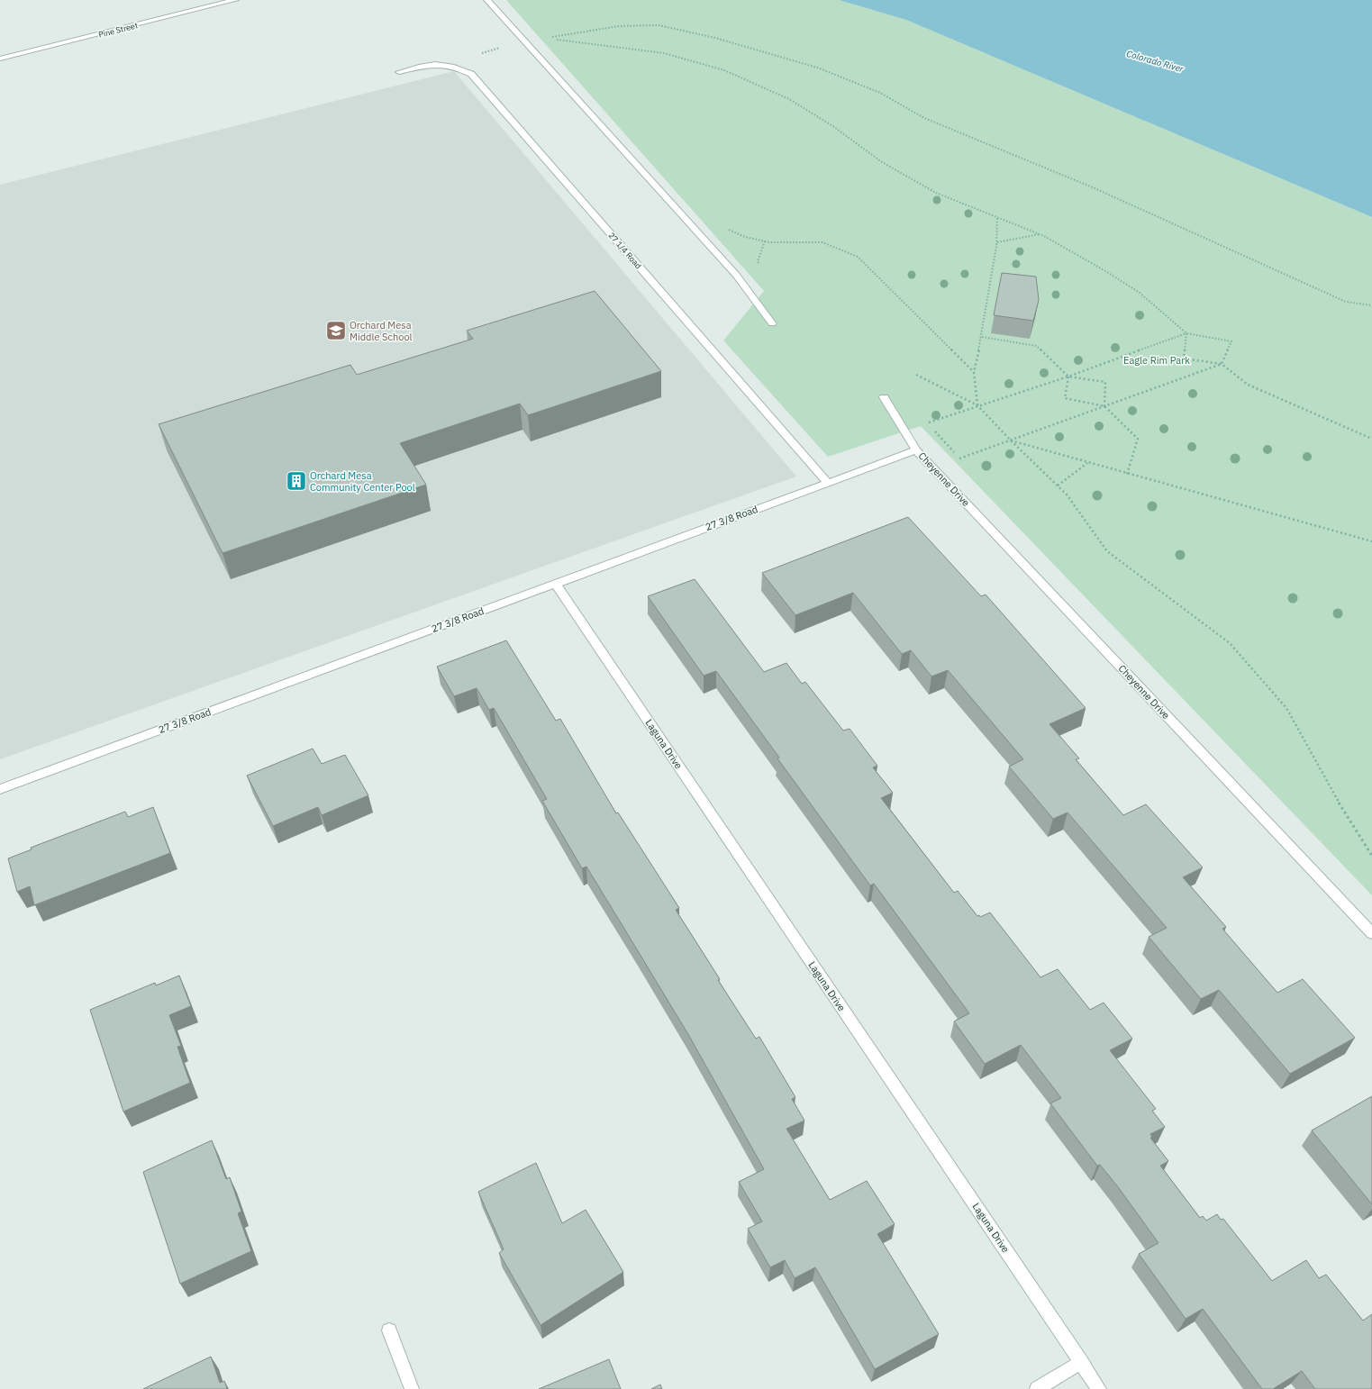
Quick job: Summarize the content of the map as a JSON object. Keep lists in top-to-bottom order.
{
  "streets": {
    "street": [
      "Pine Street",
      "27 1/4 Road",
      "Cheyenne Drive",
      "27 3/8 Road",
      "Laguna Drive"
    ]
  },
  "crossings": [
    ["27 1/4 Road", "27 3/8 Road"],
    ["Cheyenne Drive", "27 3/8 Road"],
    ["27 3/8 Road", "Laguna Drive"]
  ],
  "water": ["Colorado River"],
  "parks": ["Eagle Rim Park"],
  "places": {
    "school or university": ["Orchard Mesa Middle School"],
    "building": ["Orchard Mesa Community Center Pool"]
  }
}
